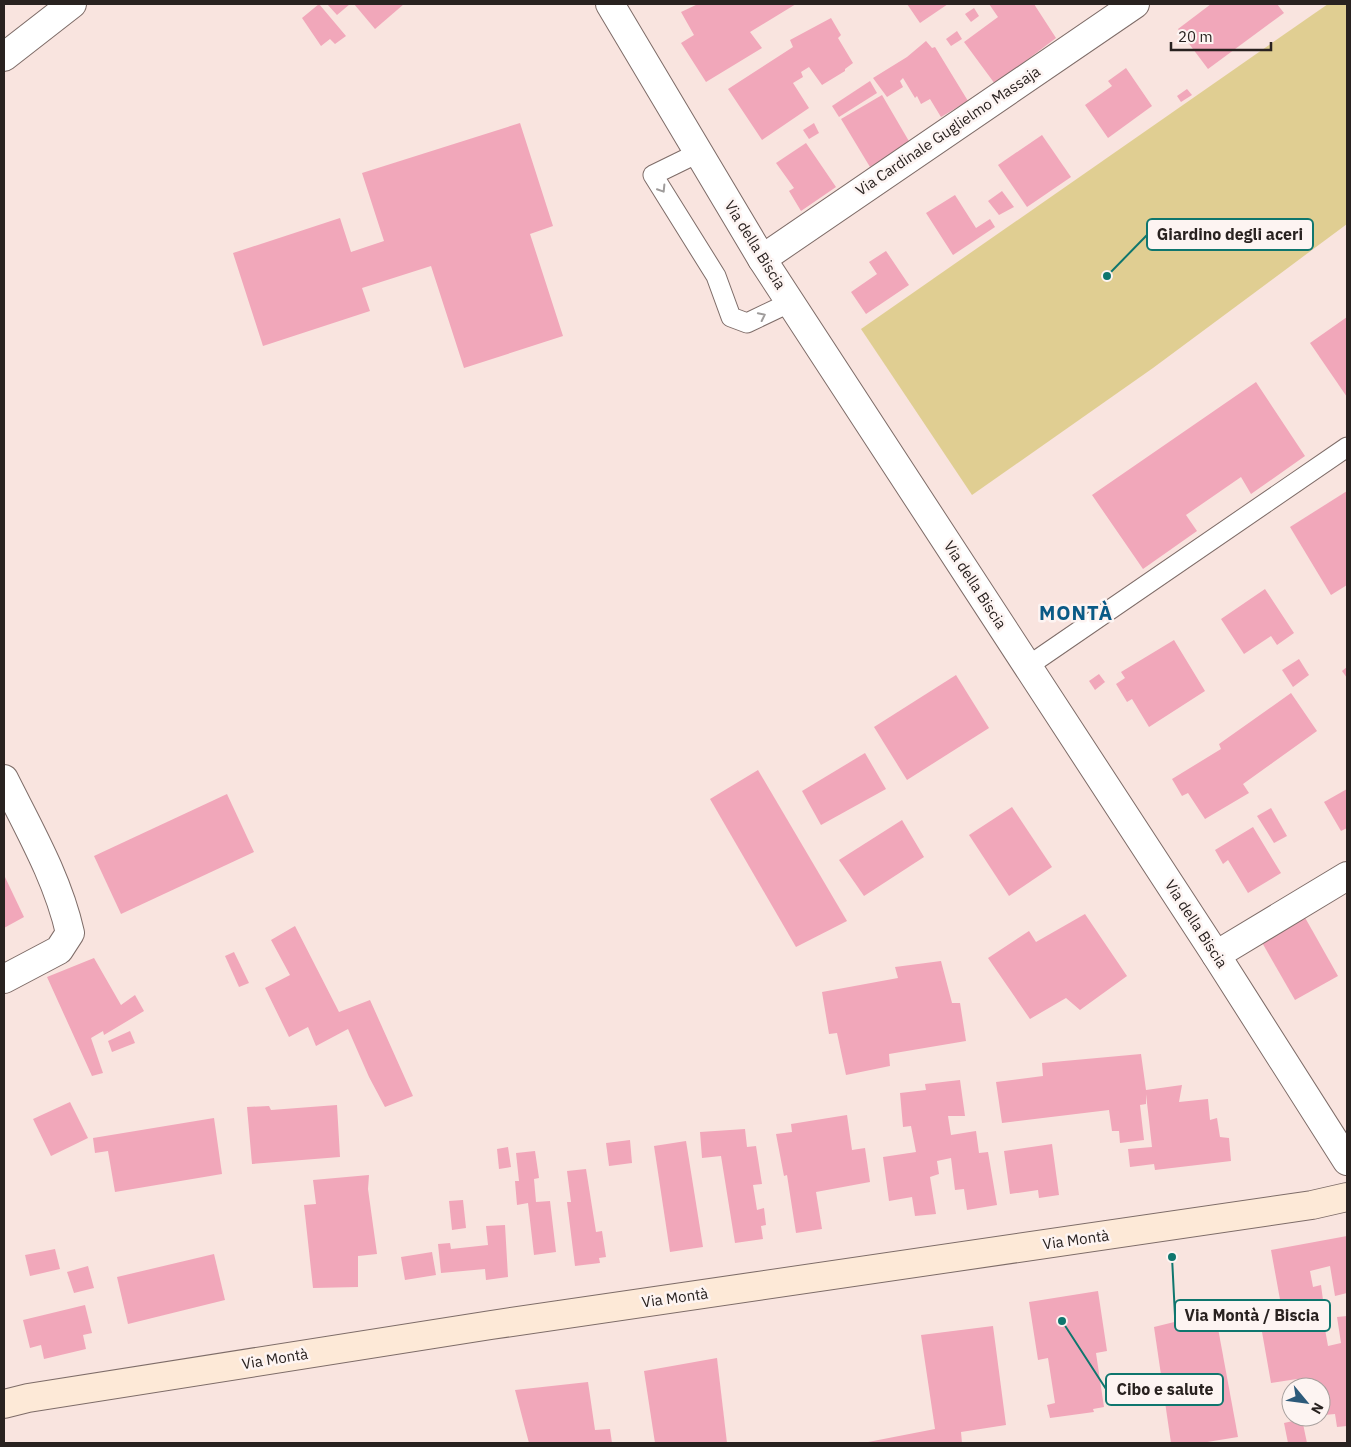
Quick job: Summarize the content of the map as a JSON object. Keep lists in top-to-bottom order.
{
  "streets": {
    "main road": ["Via Montà"],
    "street": ["Via Cardinale Guglielmo Massaja", "Via della Biscia"]
  },
  "crossings": [
    ["Via Cardinale Guglielmo Massaja", "Via della Biscia"]
  ],
  "districts": ["MONTÀ"],
  "places": ["Giardino degli aceri", "Via Montà / Biscia", "Cibo e salute"],
  "scale_bar": "20 m",
  "north": "bottom right"
}
